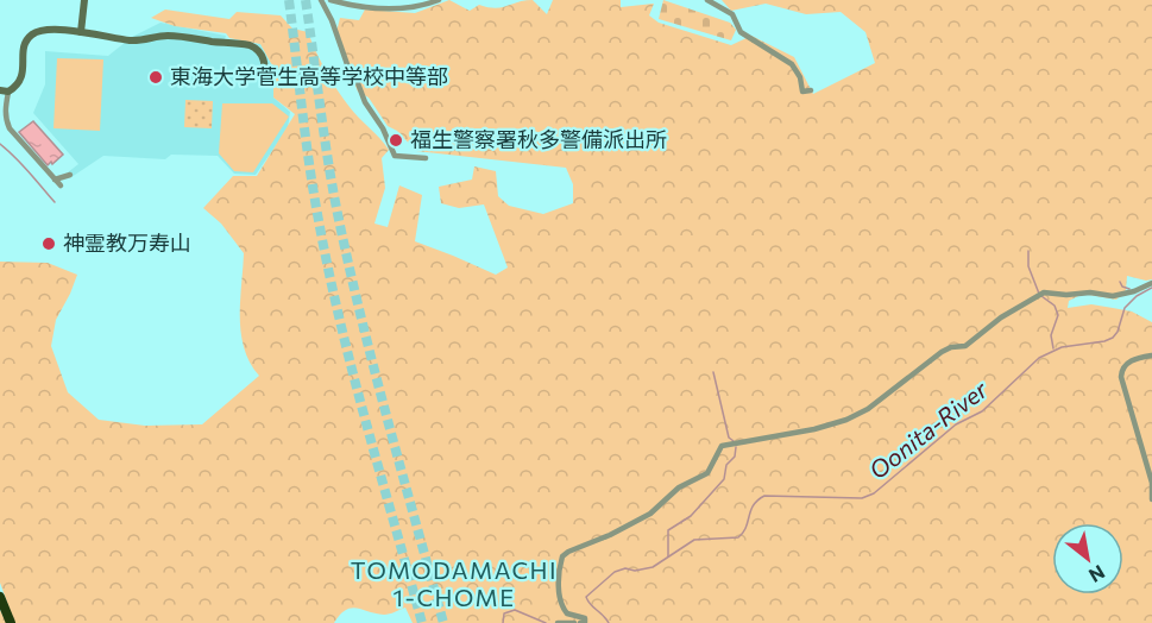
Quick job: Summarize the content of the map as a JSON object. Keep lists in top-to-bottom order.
{
  "districts": ["TOMODAMACHI 1-CHOME"],
  "water": ["Oonita-River"],
  "places": ["東海大学菅生高等学校中等部", "福生警察署秋多警備派出所", "神霊教万寿山"],
  "north": "bottom right"
}
